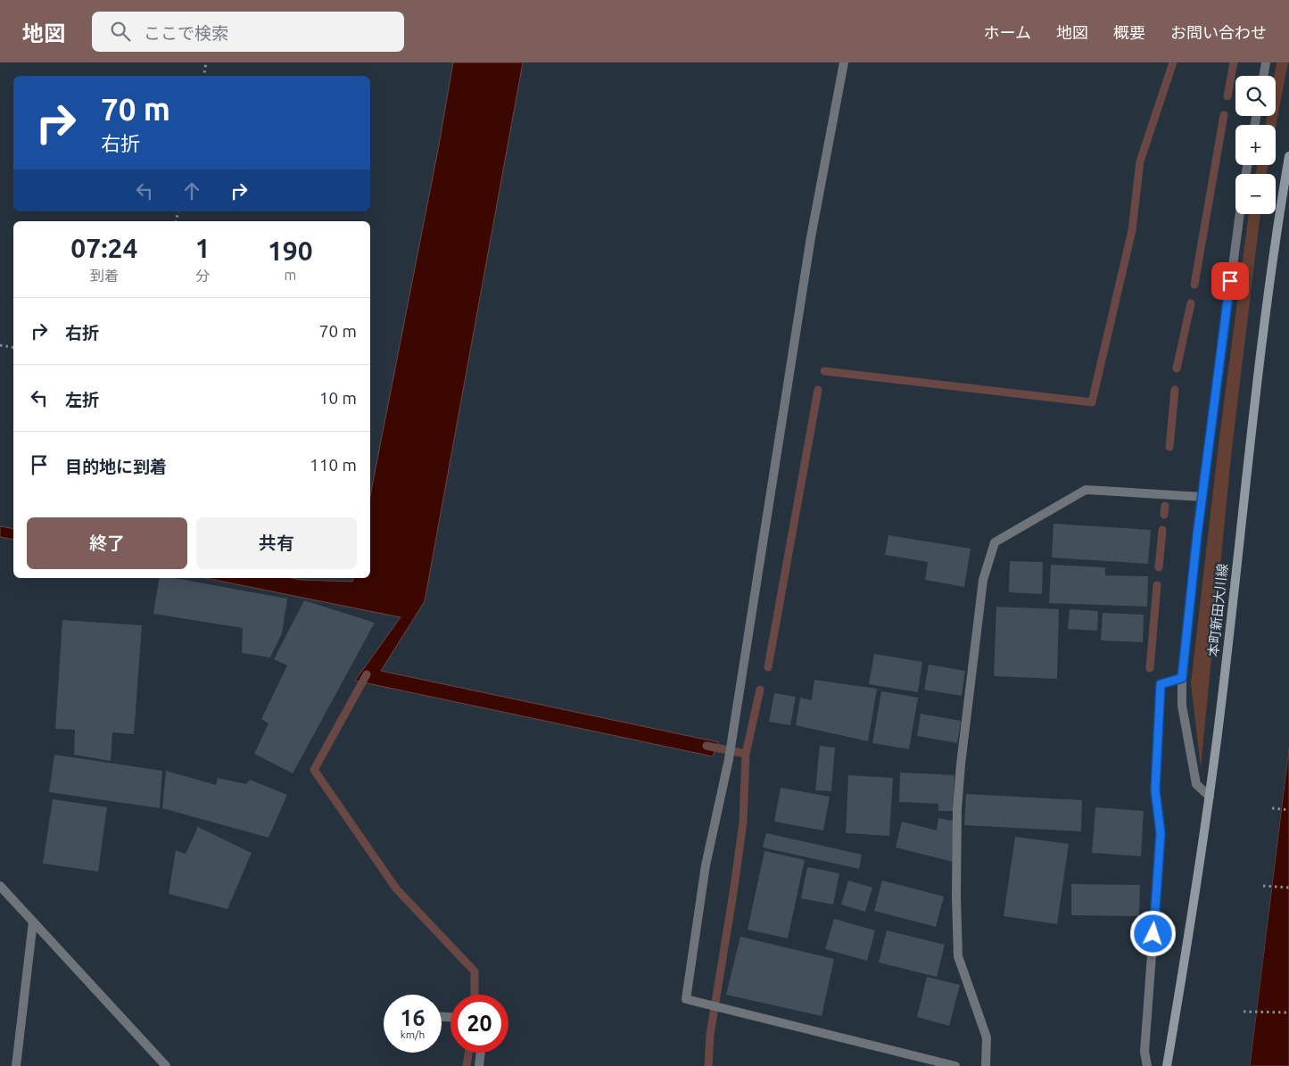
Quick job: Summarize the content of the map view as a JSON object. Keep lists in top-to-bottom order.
{
  "streets": {
    "main road": ["本町新田大川線"]
  },
  "page": {
    "header": "地図",
    "search": "ここで検索",
    "nav": [
      "ホーム",
      "地図",
      "概要",
      "お問い合わせ"
    ],
    "map_buttons": ["+", "−"],
    "turn": ["70 m", "右折"],
    "eta": [
      "07:24",
      "到着",
      "1",
      "分",
      "190",
      "m"
    ],
    "list": [
      {
        "name": "右折",
        "value": "70 m"
      },
      {
        "name": "左折",
        "value": "10 m"
      },
      {
        "name": "目的地に到着",
        "value": "110 m"
      }
    ],
    "buttons": ["終了", "共有"],
    "speed": "16 km/h",
    "limit": "20"
  }
}
